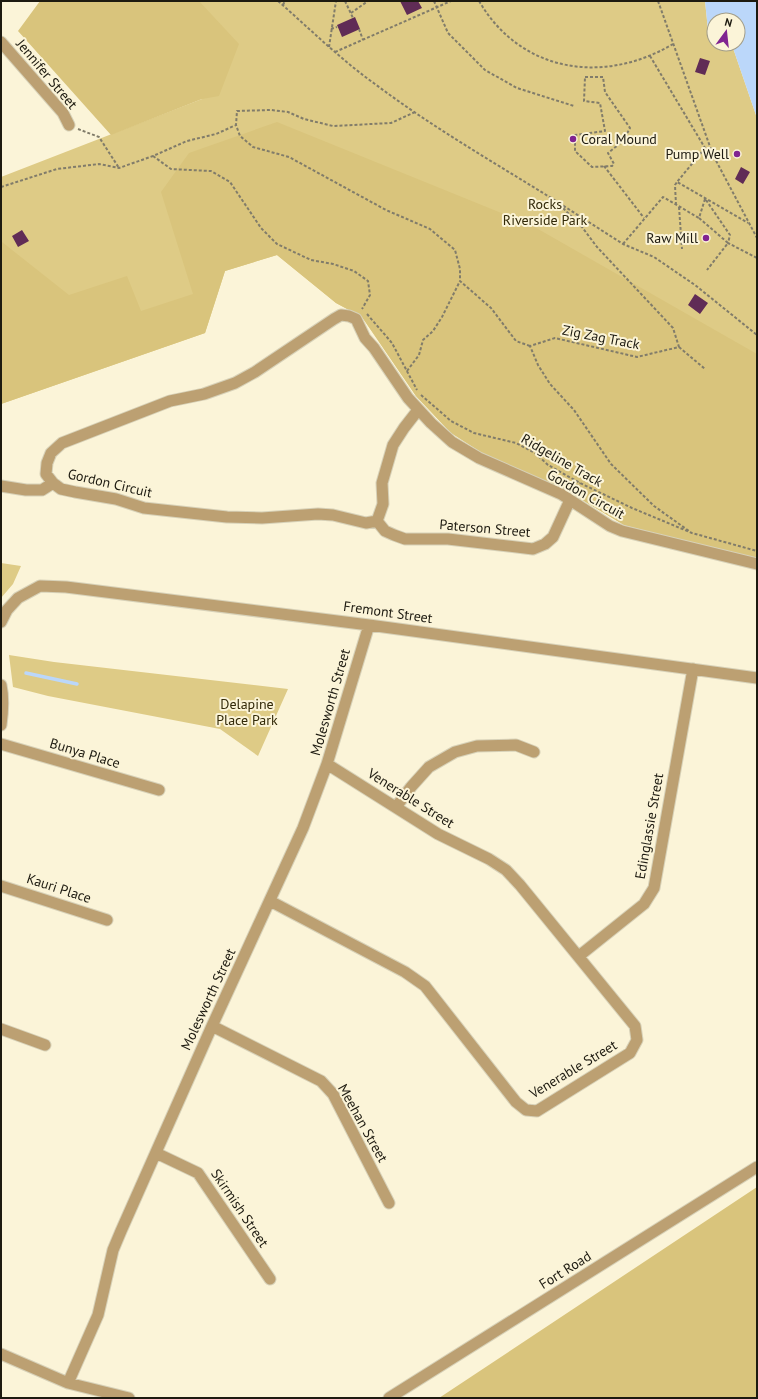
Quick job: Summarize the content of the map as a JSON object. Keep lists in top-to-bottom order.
{
  "streets": {
    "street": [
      "Jennifer Street",
      "Gordon Circuit",
      "Paterson Street",
      "Fremont Street",
      "Molesworth Street",
      "Bunya Place",
      "Venerable Street",
      "Edinglassie Street",
      "Kauri Place",
      "Meehan Street",
      "Skirmish Street",
      "Fort Road"
    ],
    "path": ["Zig Zag Track", "Ridgeline Track"]
  },
  "crossings": [
    ["Gordon Circuit", "Paterson Street"],
    ["Fremont Street", "Molesworth Street"],
    ["Fremont Street", "Edinglassie Street"],
    ["Molesworth Street", "Venerable Street"],
    ["Molesworth Street", "Meehan Street"],
    ["Molesworth Street", "Skirmish Street"],
    ["Venerable Street", "Edinglassie Street"]
  ],
  "parks": ["Rocks Riverside Park", "Delapine Place Park"],
  "places": ["Coral Mound", "Pump Well", "Raw Mill"],
  "north": "top"
}
